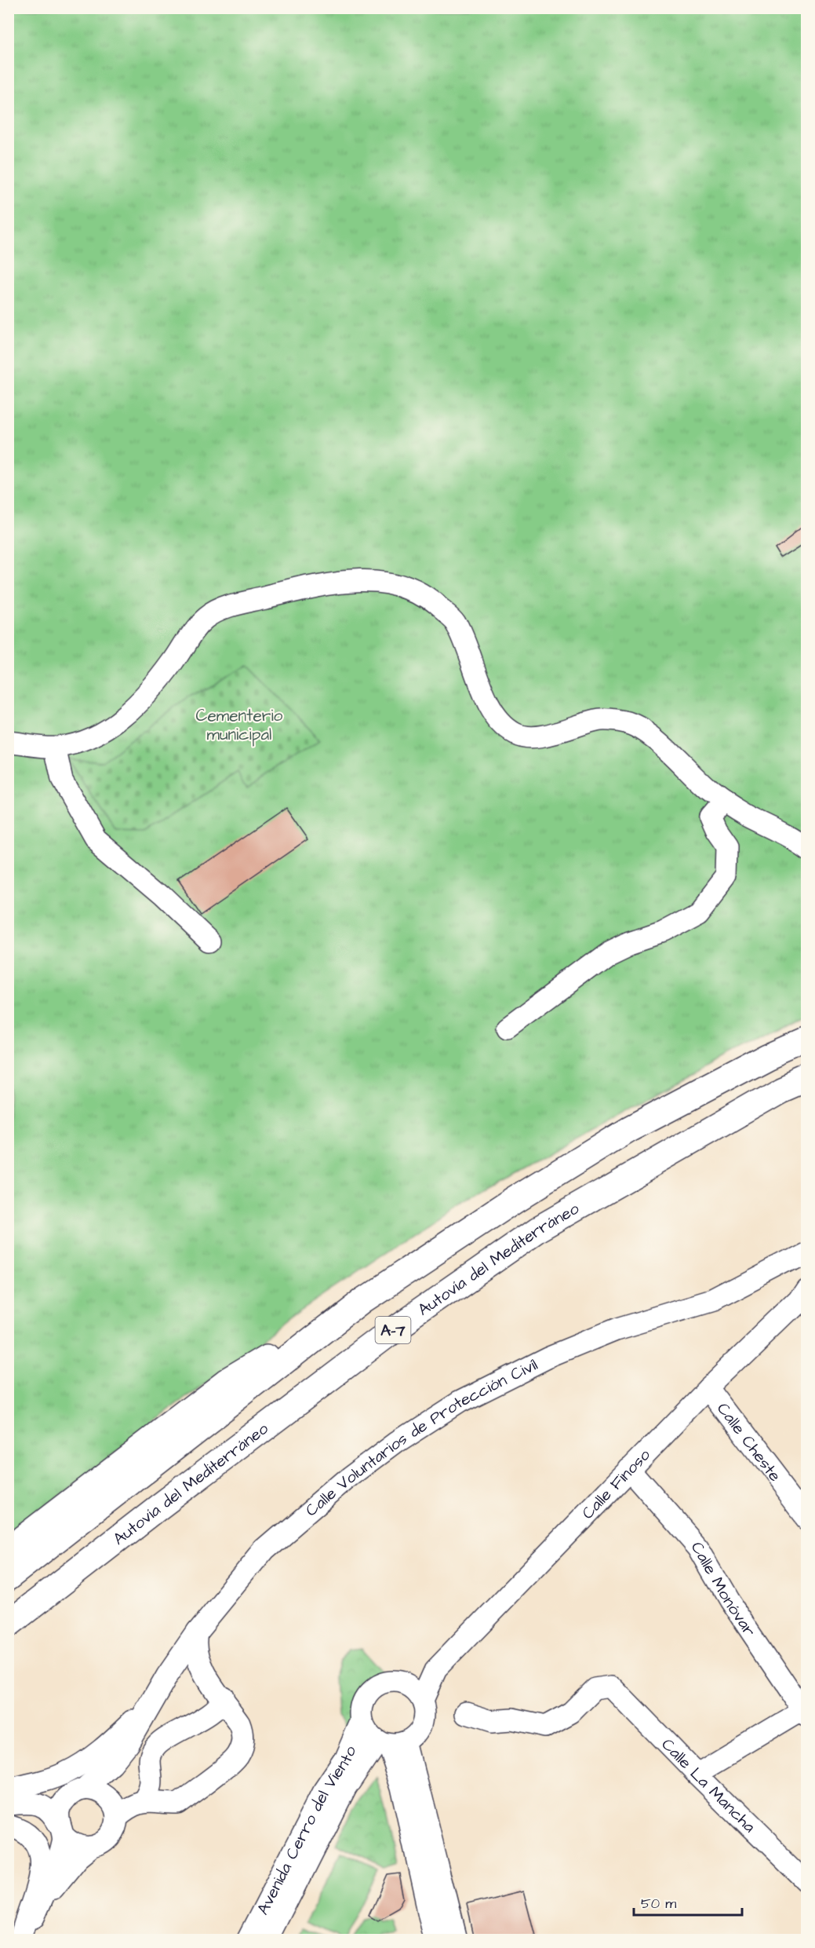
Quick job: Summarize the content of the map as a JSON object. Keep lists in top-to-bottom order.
{
  "streets": {
    "highway": ["Autovía del Mediterráneo", "A-7"],
    "street": [
      "Calle Voluntarios de Protección Civíl",
      "Calle Cheste",
      "Calle Finoso",
      "Calle Monóvar",
      "Calle La Mancha",
      "Avenida Cerro del Viento"
    ]
  },
  "crossings": [
    ["Calle Cheste", "Calle Finoso"],
    ["Calle Finoso", "Calle Monóvar"],
    ["Calle Finoso", "Avenida Cerro del Viento"]
  ],
  "parks": ["Cementerio municipal"],
  "scale_bar": "50 m"
}
